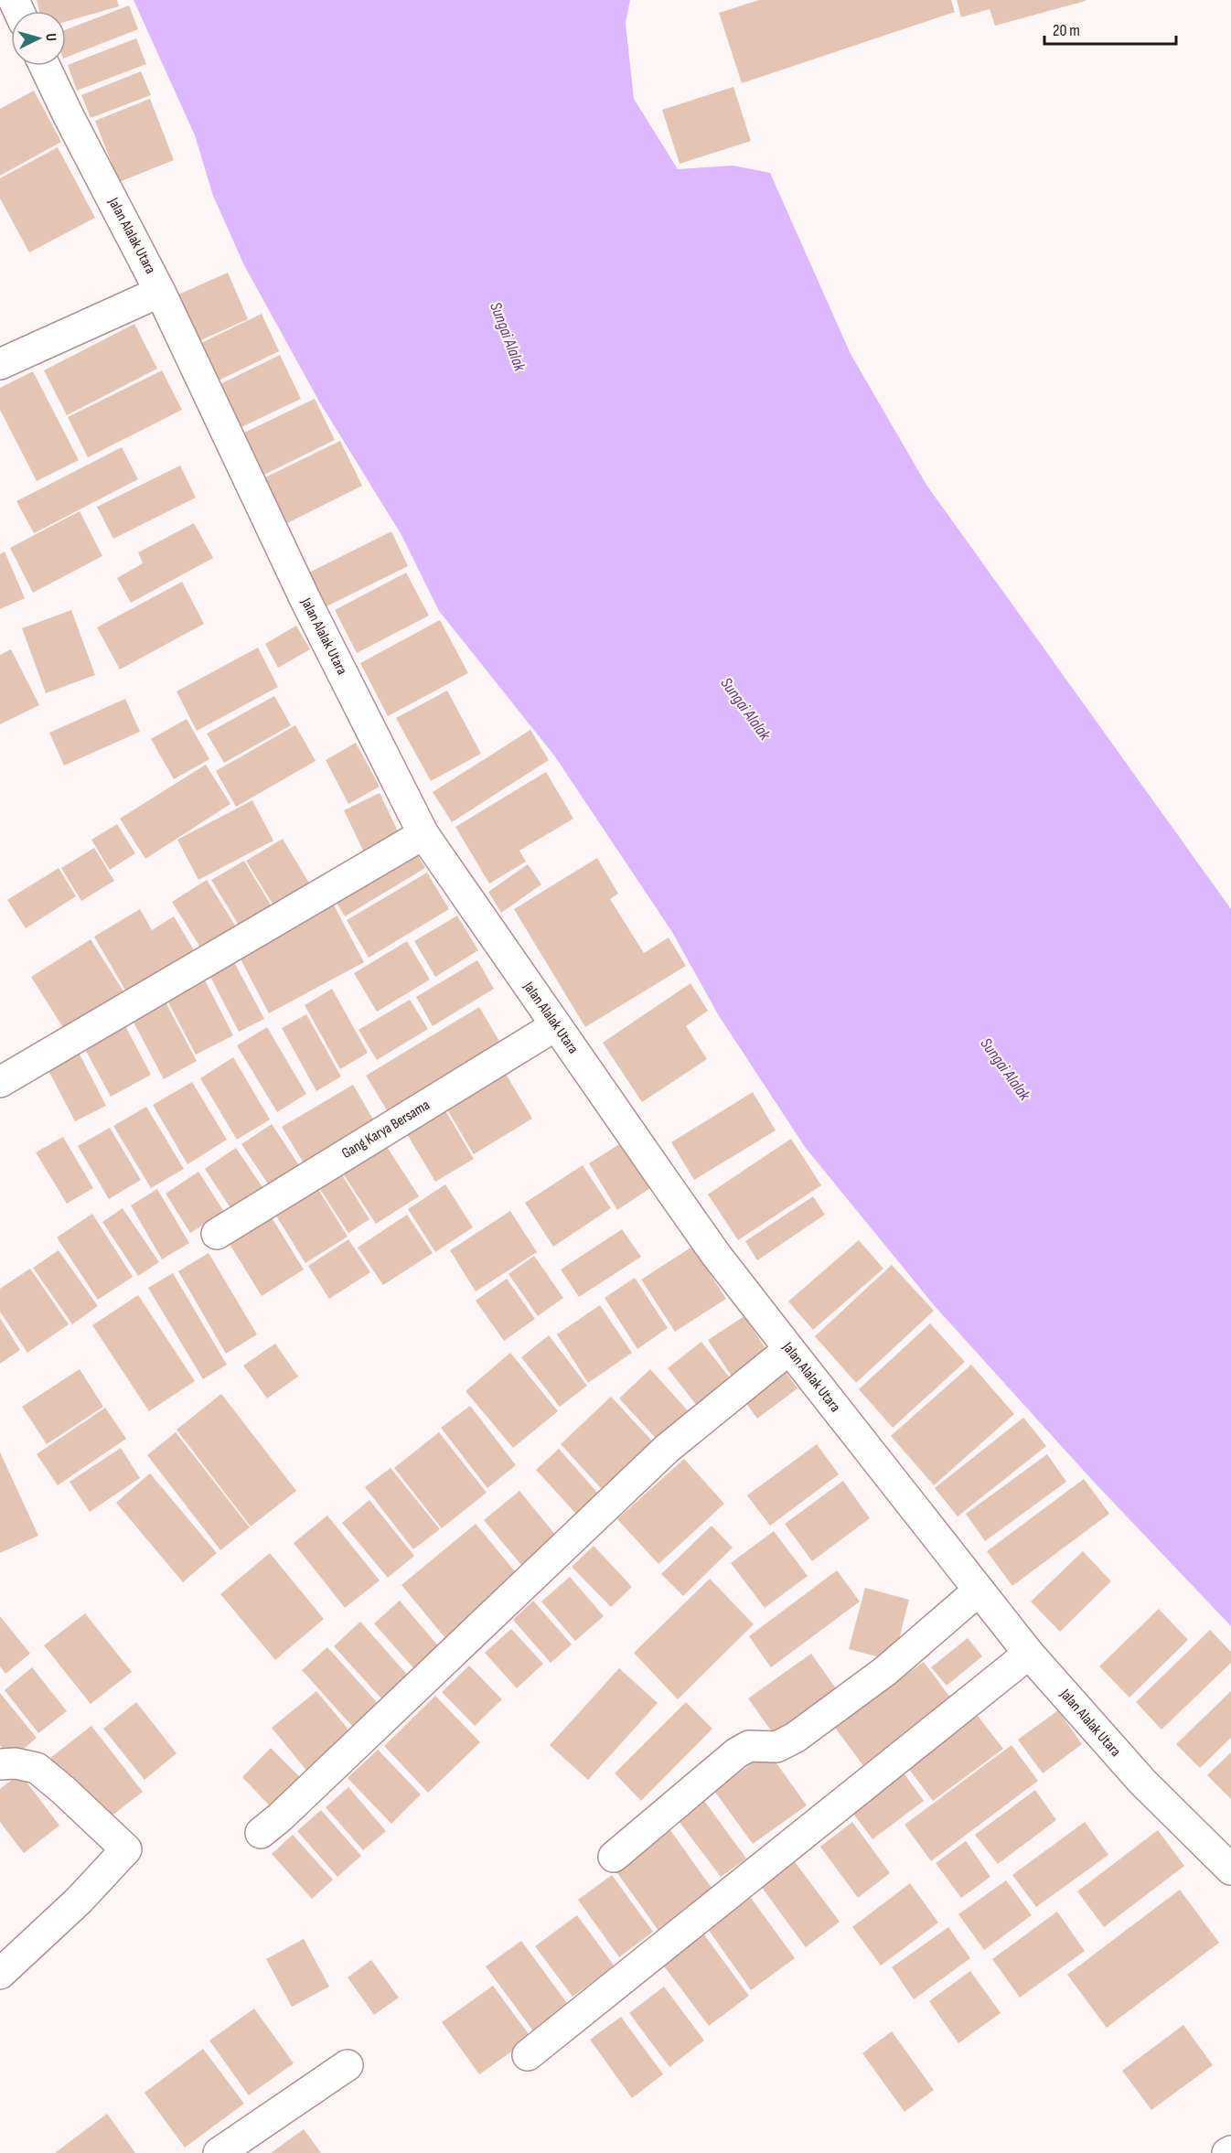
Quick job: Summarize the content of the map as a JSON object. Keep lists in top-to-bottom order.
{
  "streets": {
    "street": ["Jalan Alalak Utara", "Gang Karya Bersama"]
  },
  "crossings": [
    ["Jalan Alalak Utara", "Gang Karya Bersama"]
  ],
  "water": ["Sungai Alalak"],
  "scale_bar": "20 m",
  "north": "right"
}
